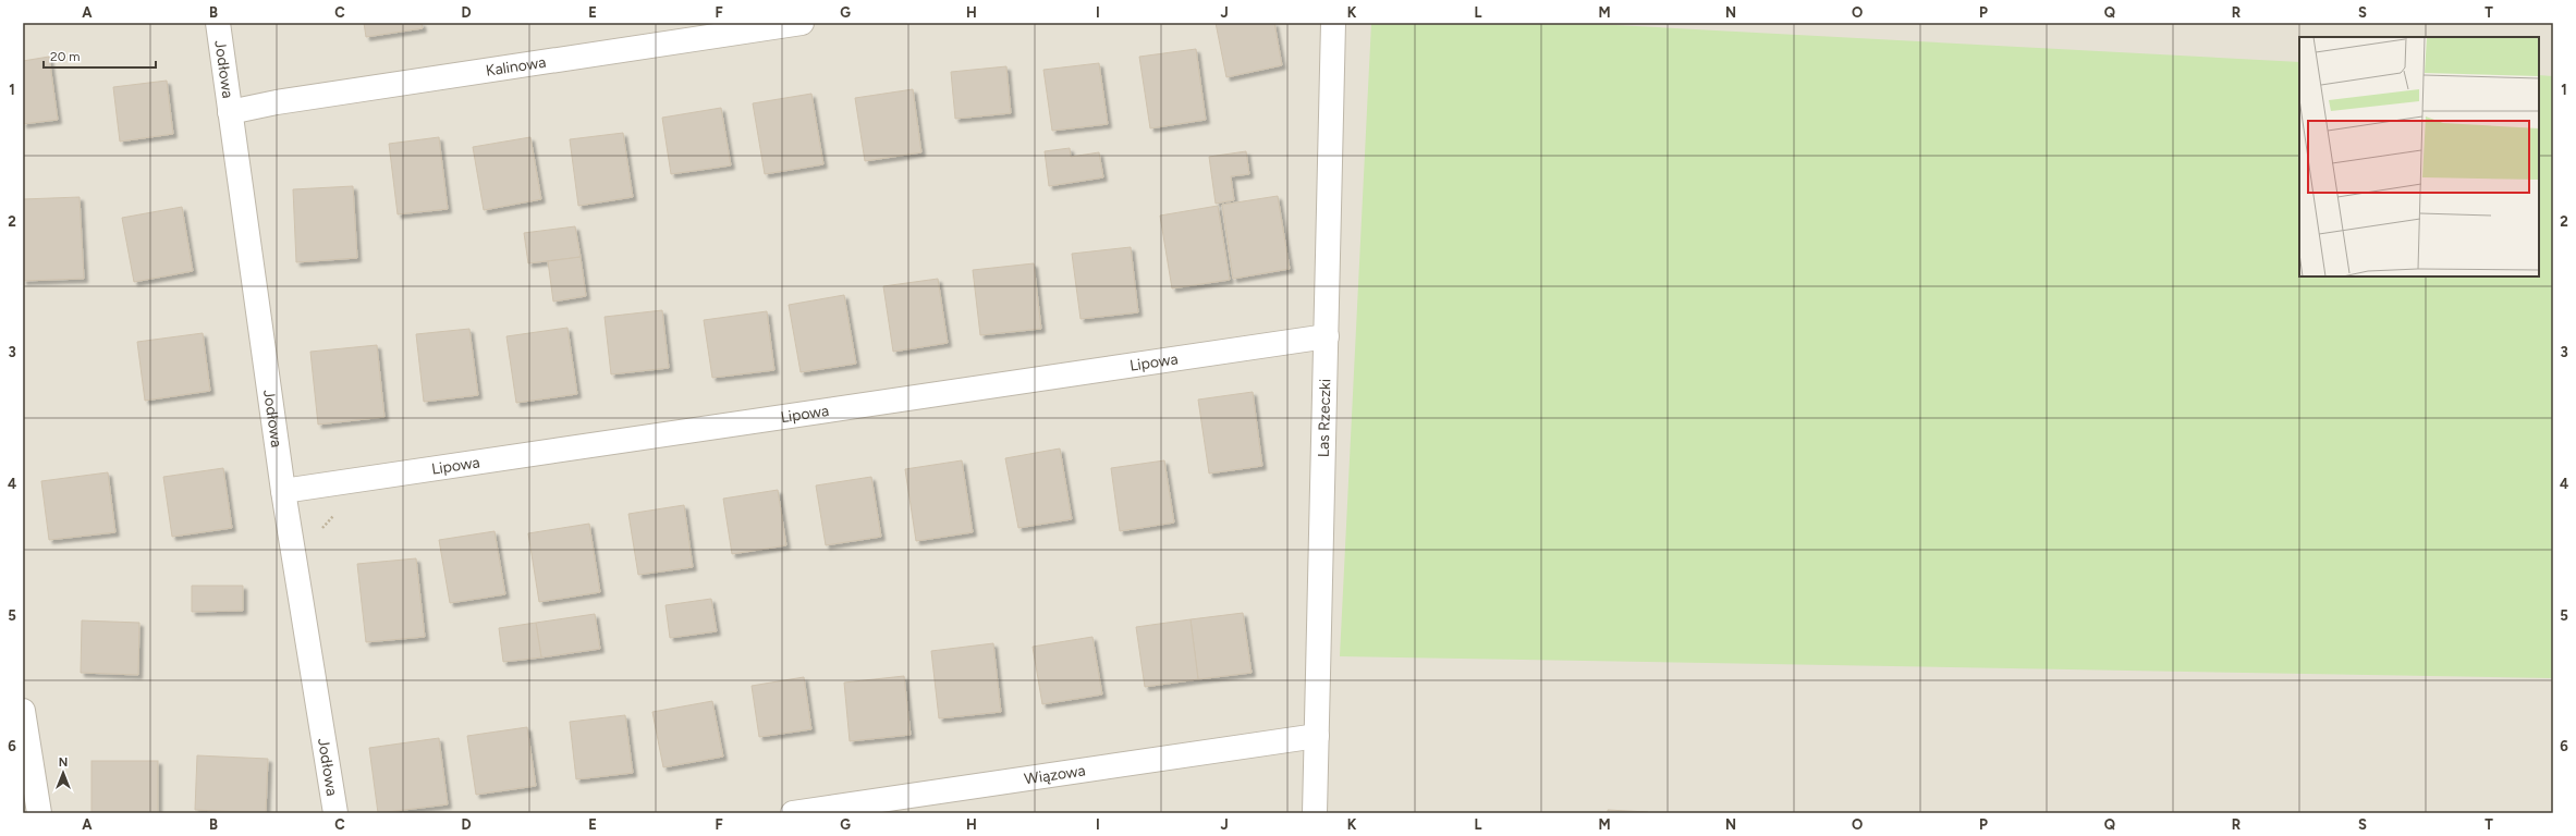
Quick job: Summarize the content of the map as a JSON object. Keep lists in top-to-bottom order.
{
  "streets": {
    "street": [
      "Kalinowa",
      "Jodłowa",
      "Lipowa",
      "Las Rzeczki",
      "Wiązowa"
    ]
  },
  "crossings": [
    ["Kalinowa", "Jodłowa"],
    ["Jodłowa", "Lipowa"],
    ["Lipowa", "Las Rzeczki"],
    ["Las Rzeczki", "Wiązowa"]
  ],
  "scale_bar": "20 m",
  "north": "top",
  "grid": {
    "columns": [
      "A",
      "B",
      "C",
      "D",
      "E",
      "F",
      "G",
      "H",
      "I",
      "J",
      "K",
      "L",
      "M",
      "N",
      "O",
      "P",
      "Q",
      "R",
      "S",
      "T"
    ],
    "rows": [
      "1",
      "2",
      "3",
      "4",
      "5",
      "6"
    ]
  }
}
